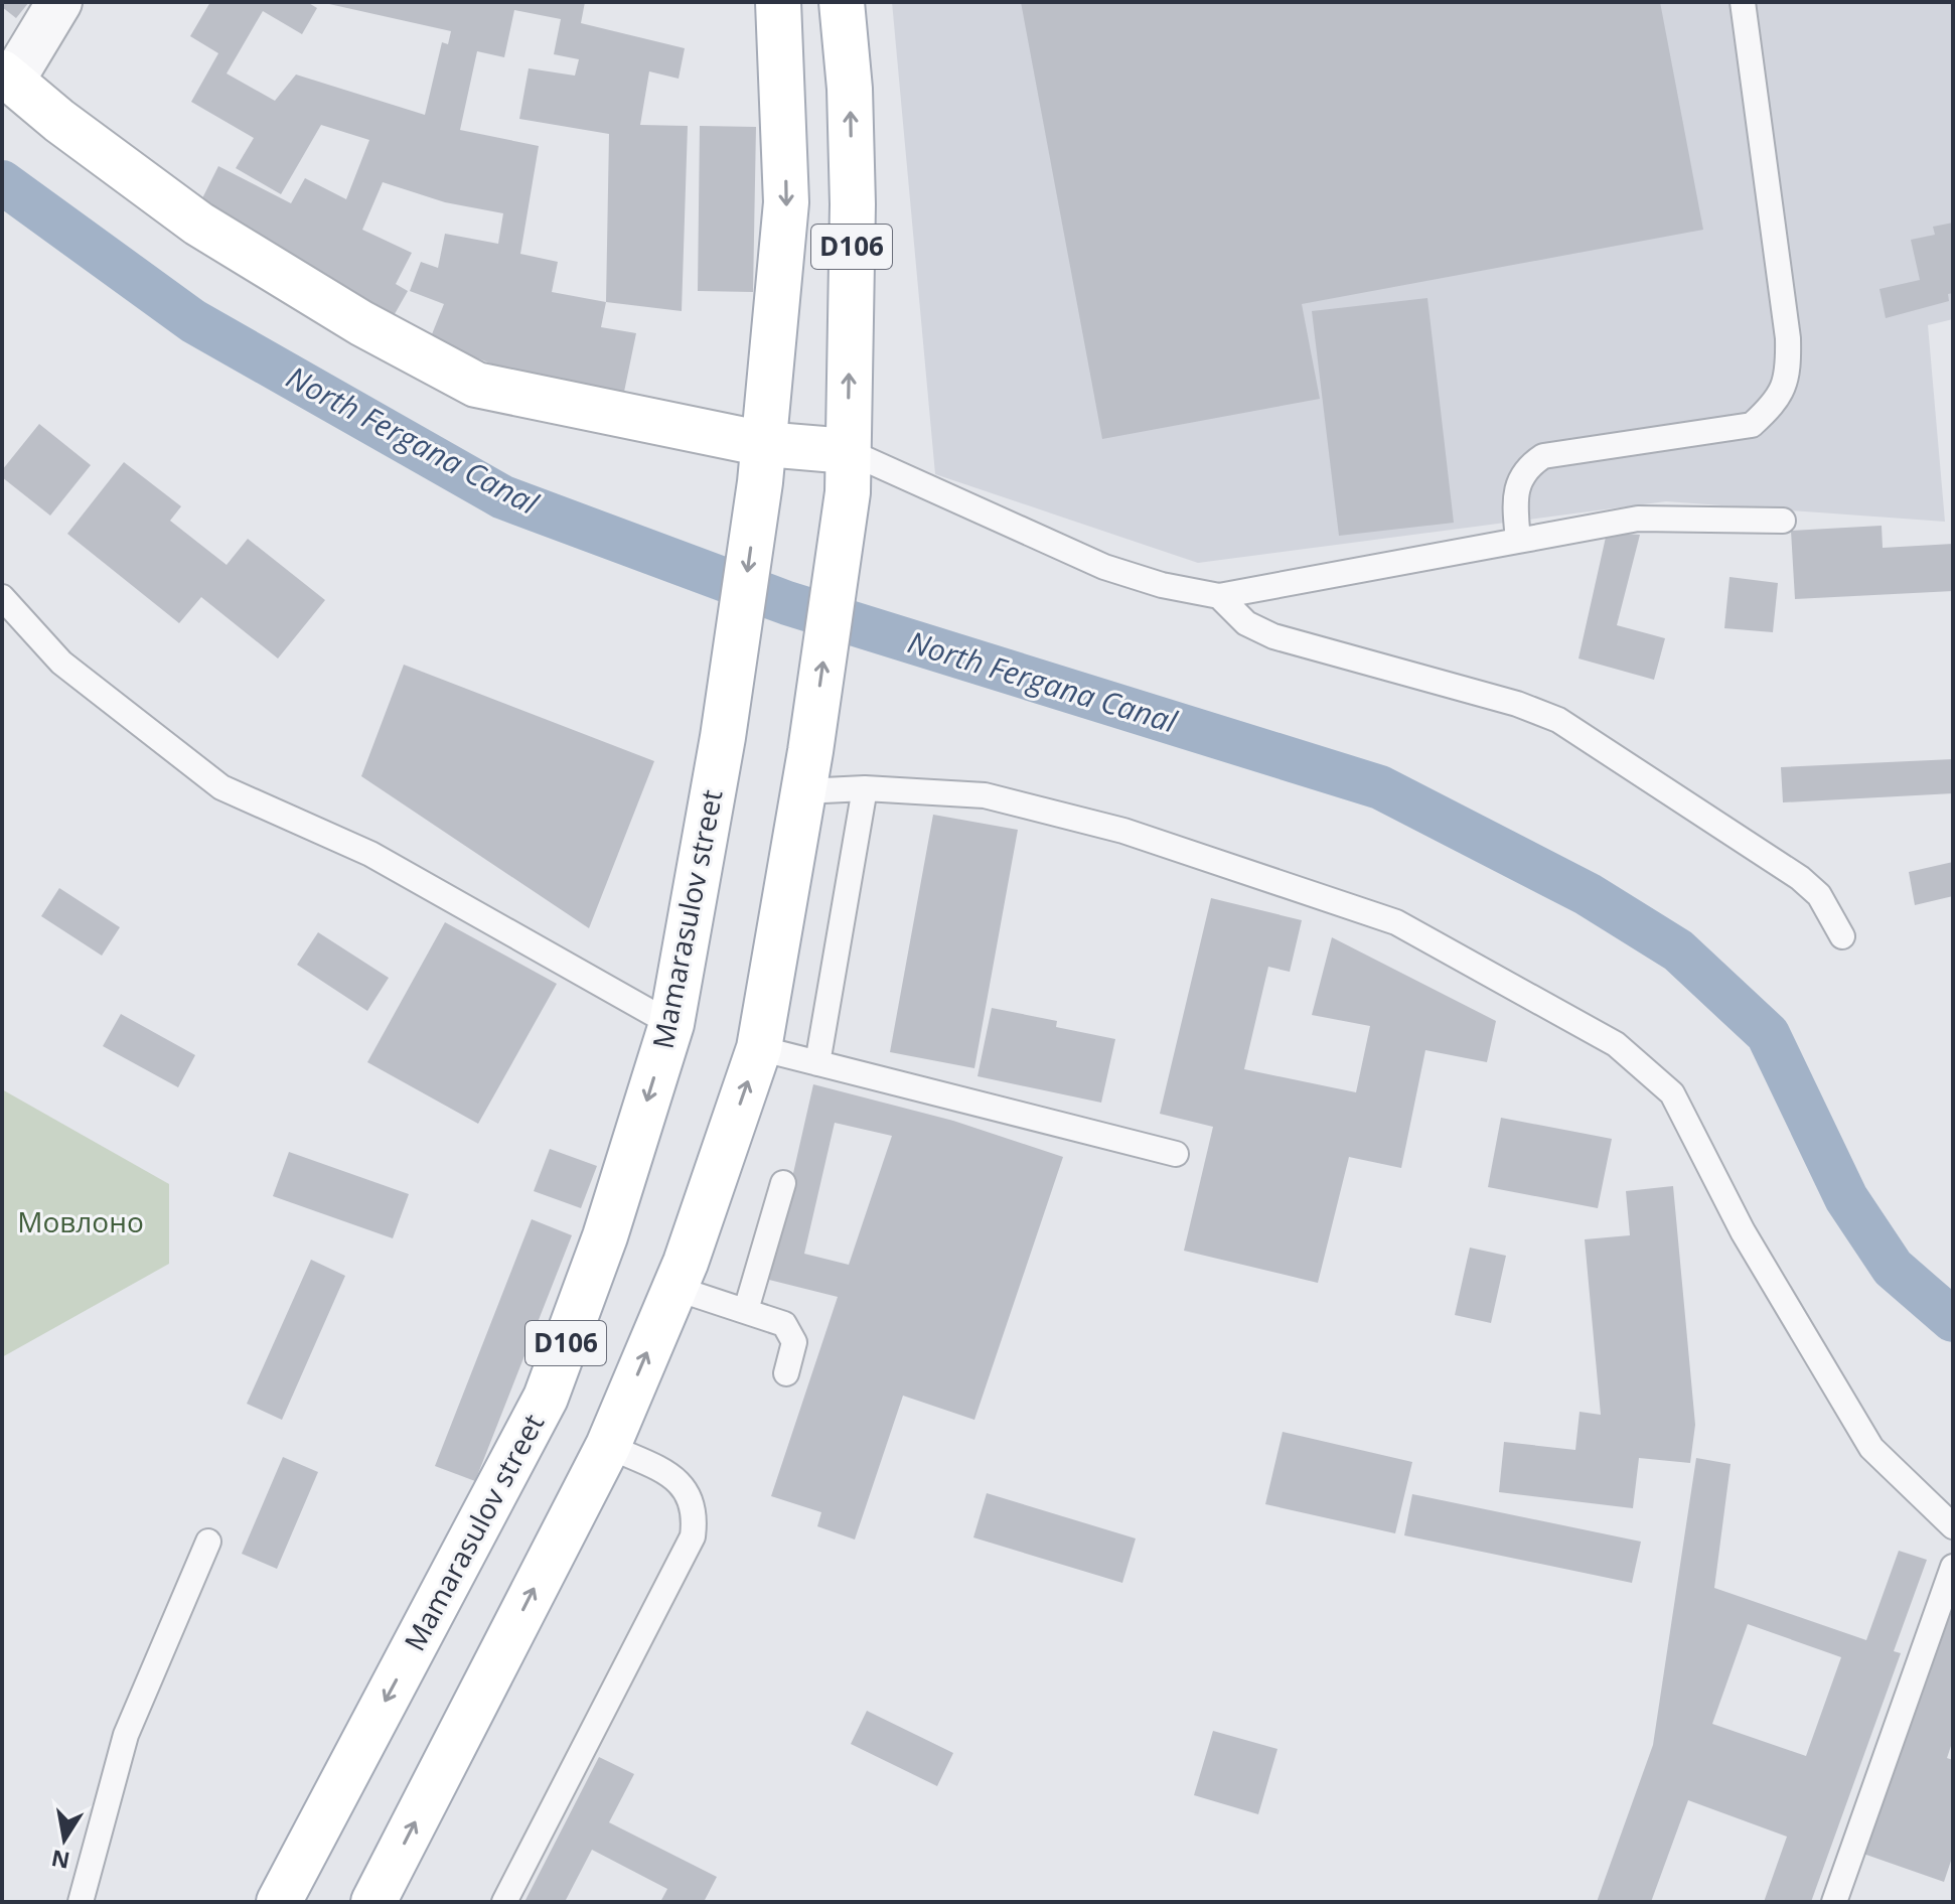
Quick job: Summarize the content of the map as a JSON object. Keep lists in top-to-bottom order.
{
  "streets": {
    "main road": ["D106", "Mamarasulov street"]
  },
  "water": ["North Fergana Canal"],
  "parks": ["Мовлоно"],
  "north": "bottom"
}
